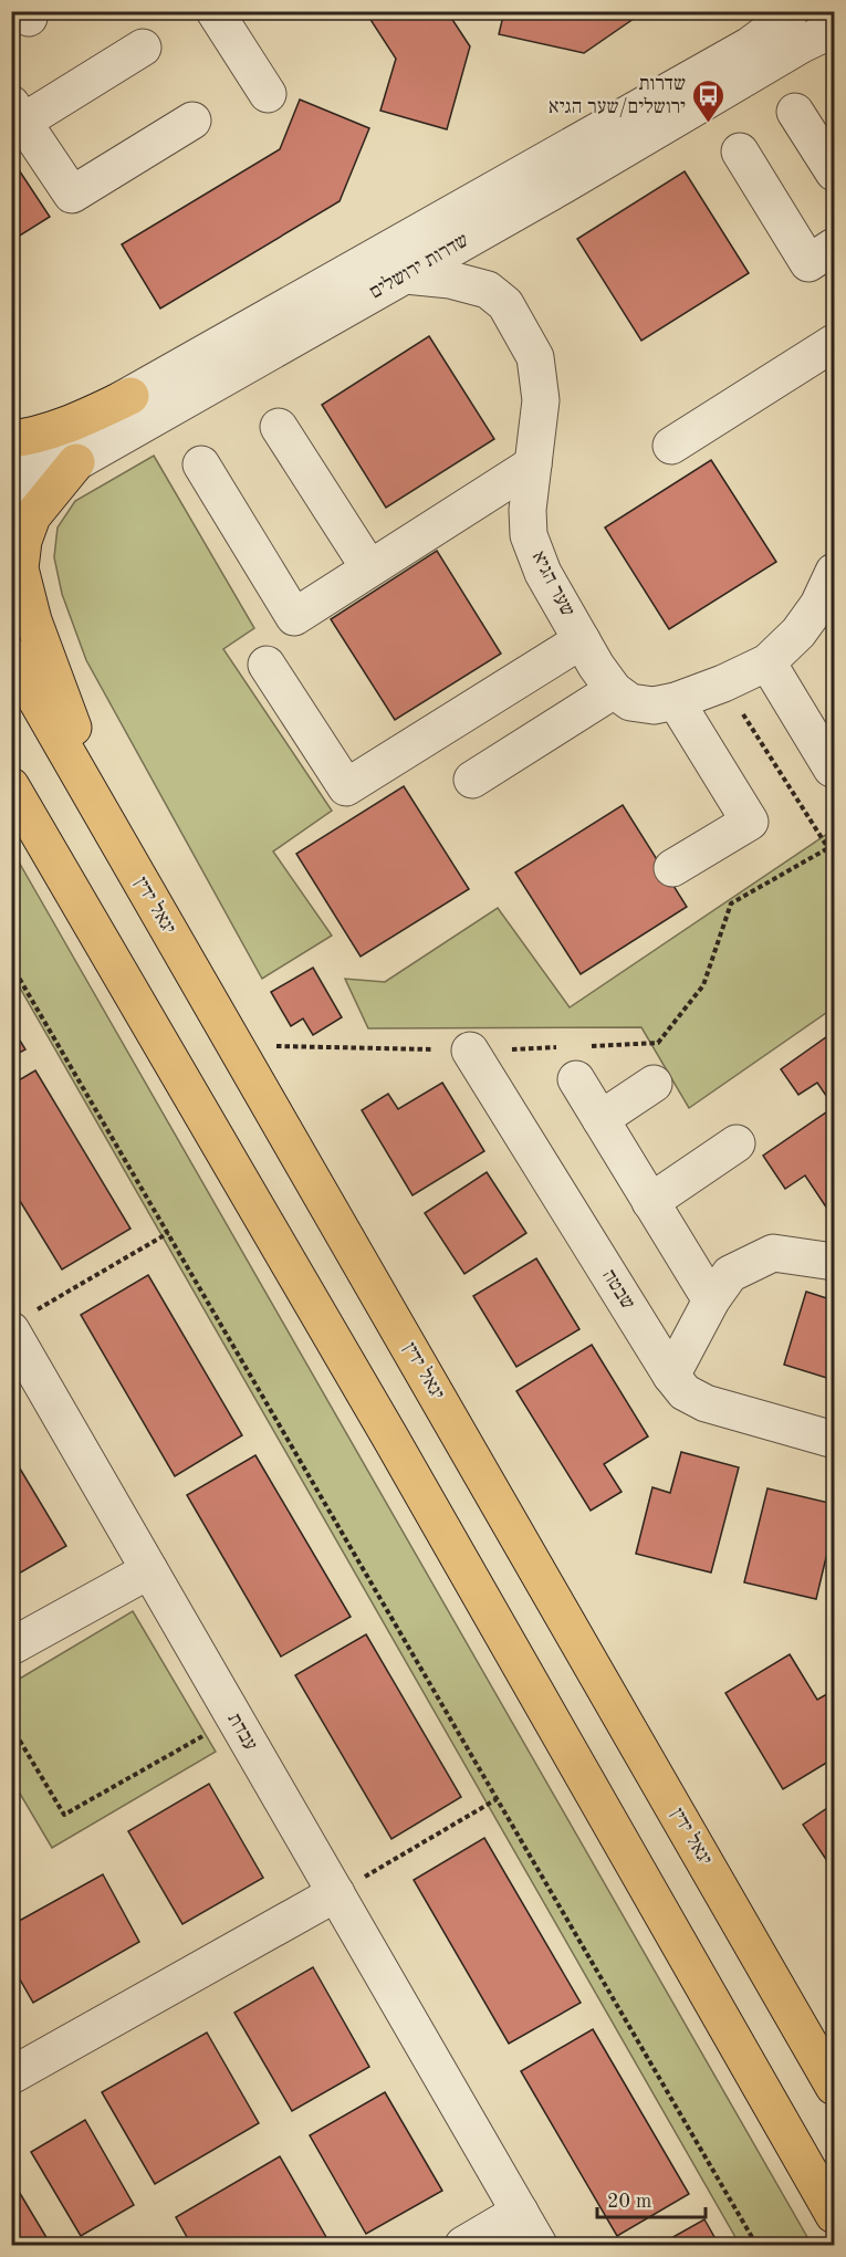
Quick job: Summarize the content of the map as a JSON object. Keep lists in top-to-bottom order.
{
  "streets": {
    "main road": ["יגאל ידין"],
    "street": [
      "שדרות ירושלים",
      "שער הגיא",
      "שבטה",
      "עבדת"
    ]
  },
  "crossings": [
    ["שדרות ירושלים", "שער הגיא"]
  ],
  "places": {
    "bus stop": ["שדרות ירושלים/שער הגיא"]
  },
  "scale_bar": "20 m"
}
